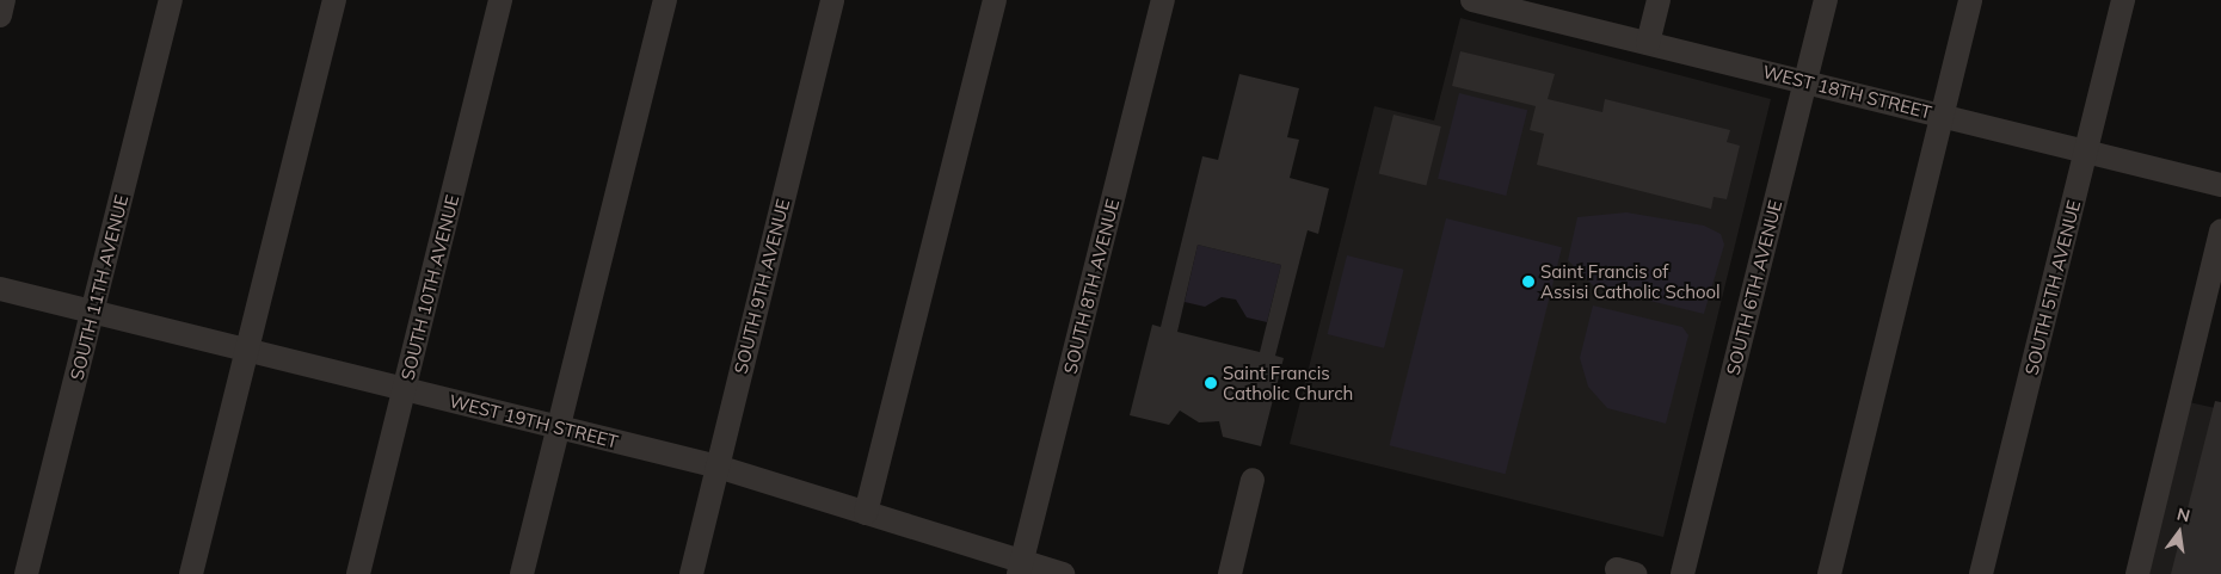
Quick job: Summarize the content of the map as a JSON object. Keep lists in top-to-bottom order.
{
  "streets": {
    "street": [
      "WEST 18TH STREET",
      "SOUTH 9TH AVENUE",
      "SOUTH 8TH AVENUE",
      "SOUTH 11TH AVENUE",
      "SOUTH 10TH AVENUE",
      "SOUTH 6TH AVENUE",
      "SOUTH 5TH AVENUE",
      "WEST 19TH STREET"
    ]
  },
  "crossings": [
    ["WEST 18TH STREET", "SOUTH 6TH AVENUE"],
    ["WEST 18TH STREET", "SOUTH 5TH AVENUE"],
    ["SOUTH 9TH AVENUE", "WEST 19TH STREET"],
    ["SOUTH 8TH AVENUE", "WEST 19TH STREET"],
    ["SOUTH 11TH AVENUE", "WEST 19TH STREET"],
    ["SOUTH 10TH AVENUE", "WEST 19TH STREET"]
  ],
  "places": ["Saint Francis of Assisi Catholic School", "Saint Francis Catholic Church"],
  "north": "top"
}
